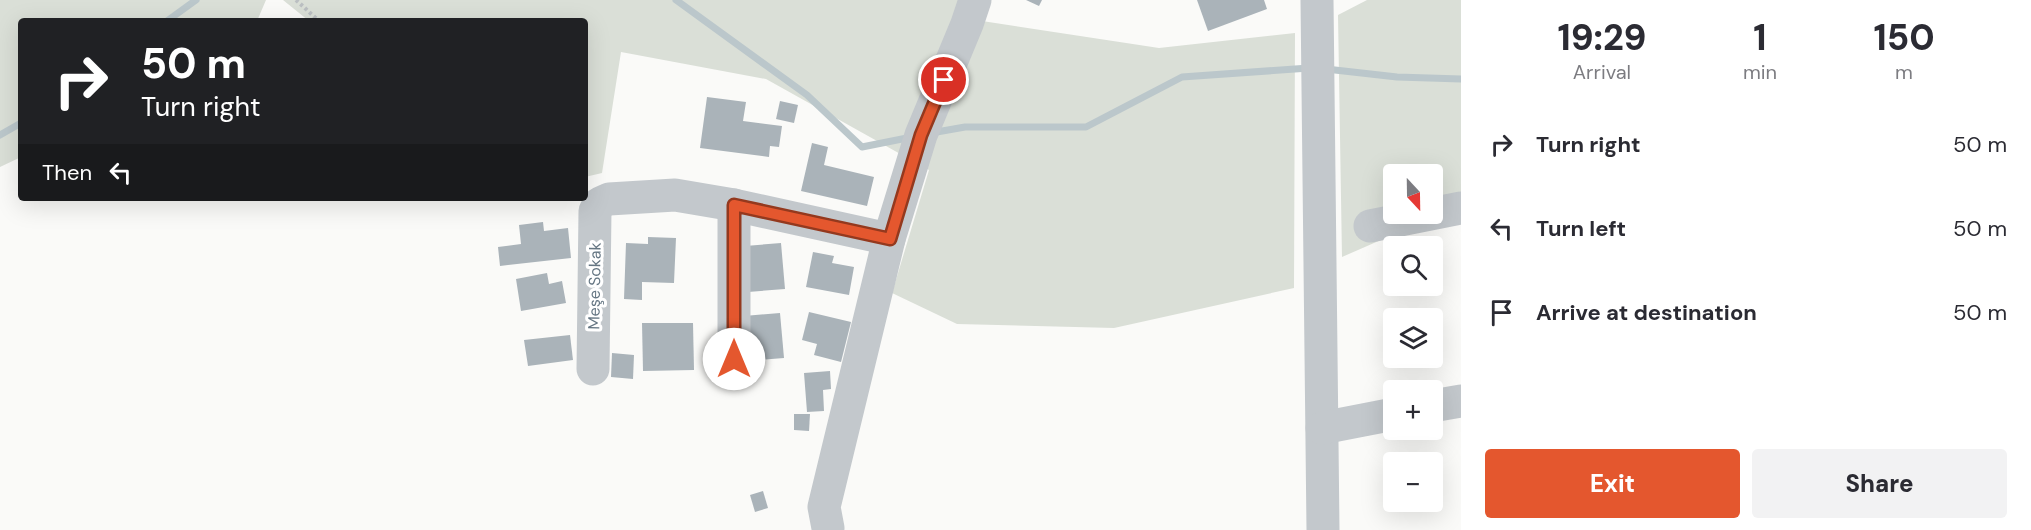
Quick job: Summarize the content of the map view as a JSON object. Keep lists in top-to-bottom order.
{
  "streets": {
    "street": ["Meşe Sokak"]
  },
  "north": "bottom",
  "page": {
    "eta": [
      "19:29",
      "Arrival",
      "1",
      "min",
      "150",
      "m"
    ],
    "turn": ["50 m", "Turn right"],
    "list": [
      {
        "name": "Turn right",
        "value": "50 m"
      },
      {
        "name": "Turn left",
        "value": "50 m"
      },
      {
        "name": "Arrive at destination",
        "value": "50 m"
      }
    ],
    "then": "Then",
    "map_buttons": ["+", "−"],
    "buttons": ["Exit", "Share"]
  }
}
